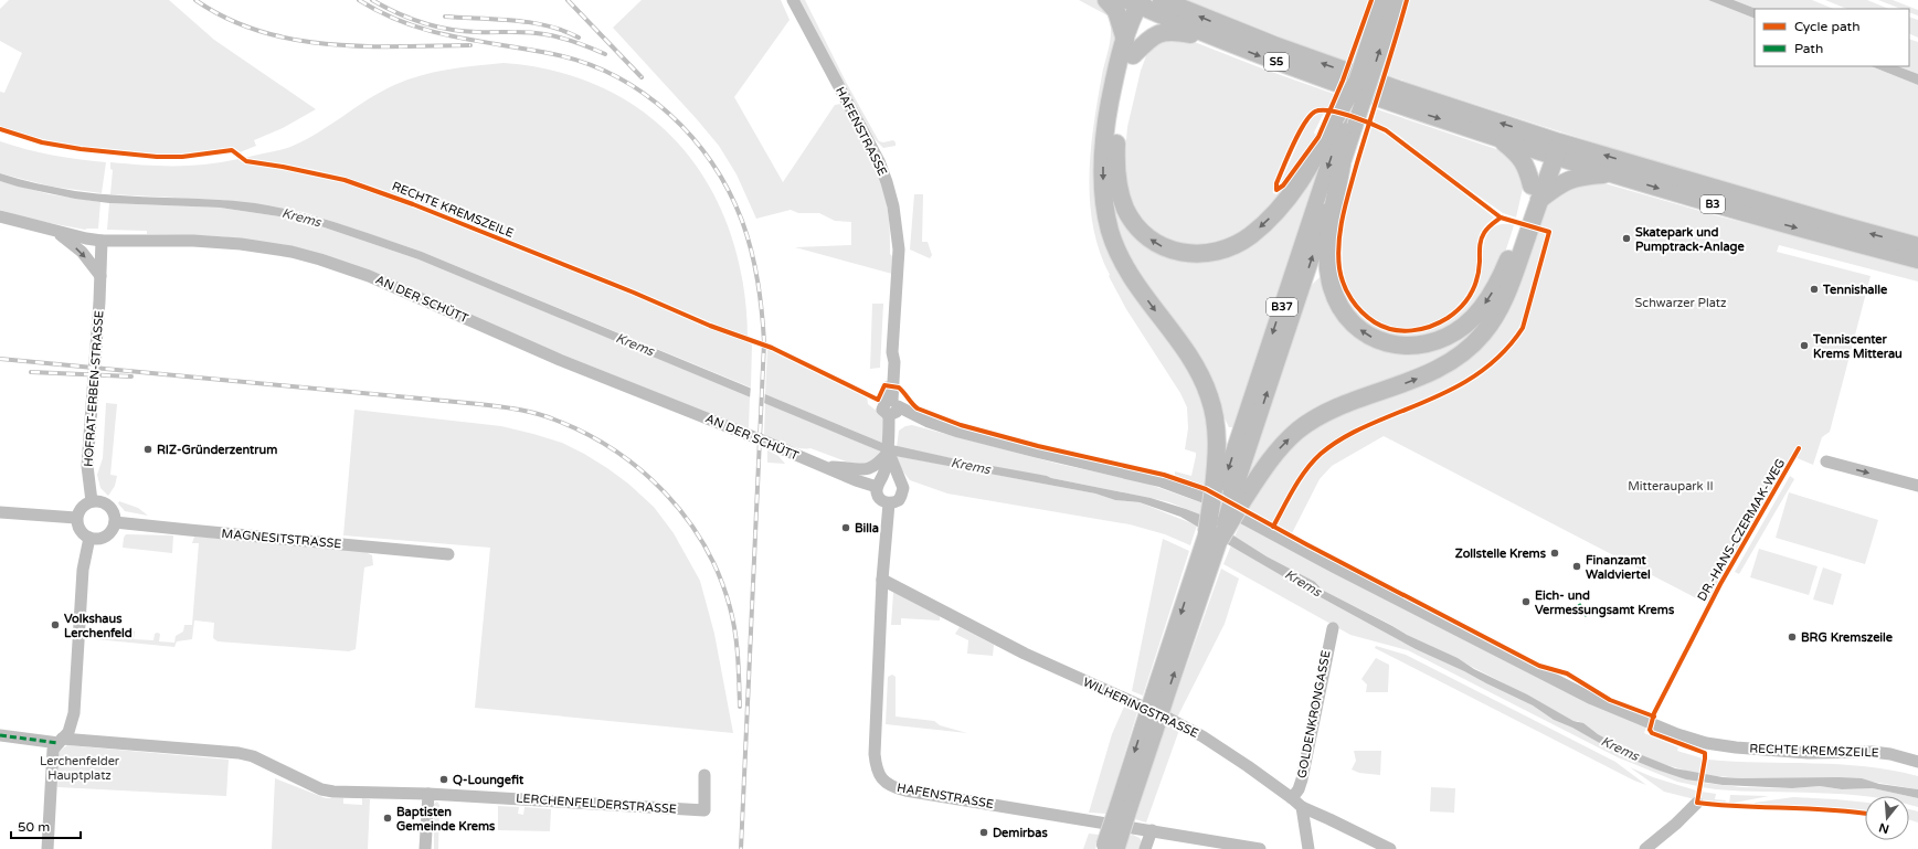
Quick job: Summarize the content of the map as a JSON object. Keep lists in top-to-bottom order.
{
  "streets": {
    "highway": ["S5", "B3"],
    "main road": ["B37"],
    "street": [
      "HAFENSTRASSE",
      "RECHTE KREMSZEILE",
      "AN DER SCHÜTT",
      "HOFRAT-ERBEN-STRASSE",
      "MAGNESITSTRASSE",
      "WILHERINGSTRASSE",
      "GOLDENKRONGASSE",
      "LERCHENFELDERSTRASSE"
    ],
    "cycle path": ["DR.-HANS-CZERMAK-WEG"]
  },
  "crossings": [
    ["S5", "B3"],
    ["HAFENSTRASSE", "RECHTE KREMSZEILE"],
    ["HAFENSTRASSE", "AN DER SCHÜTT"],
    ["HAFENSTRASSE", "WILHERINGSTRASSE"],
    ["AN DER SCHÜTT", "HOFRAT-ERBEN-STRASSE"],
    ["HOFRAT-ERBEN-STRASSE", "MAGNESITSTRASSE"],
    ["WILHERINGSTRASSE", "GOLDENKRONGASSE"]
  ],
  "water": ["Krems"],
  "parks": ["Schwarzer Platz", "Mitteraupark II", "Lerchenfelder Hauptplatz"],
  "places": [
    "Skatepark und Pumptrack-Anlage",
    "Tennishalle",
    "Tenniscenter Krems Mitterau",
    "RIZ-Gründerzentrum",
    "Billa",
    "Zollstelle Krems",
    "Finanzamt Waldviertel",
    "Eich- und Vermessungsamt Krems",
    "Volkshaus Lerchenfeld",
    "BRG Kremszeile",
    "Q-Loungefit",
    "Baptisten Gemeinde Krems",
    "Demirbas"
  ],
  "legend": ["Cycle path", "Path"],
  "scale_bar": "50 m",
  "north": "bottom"
}
